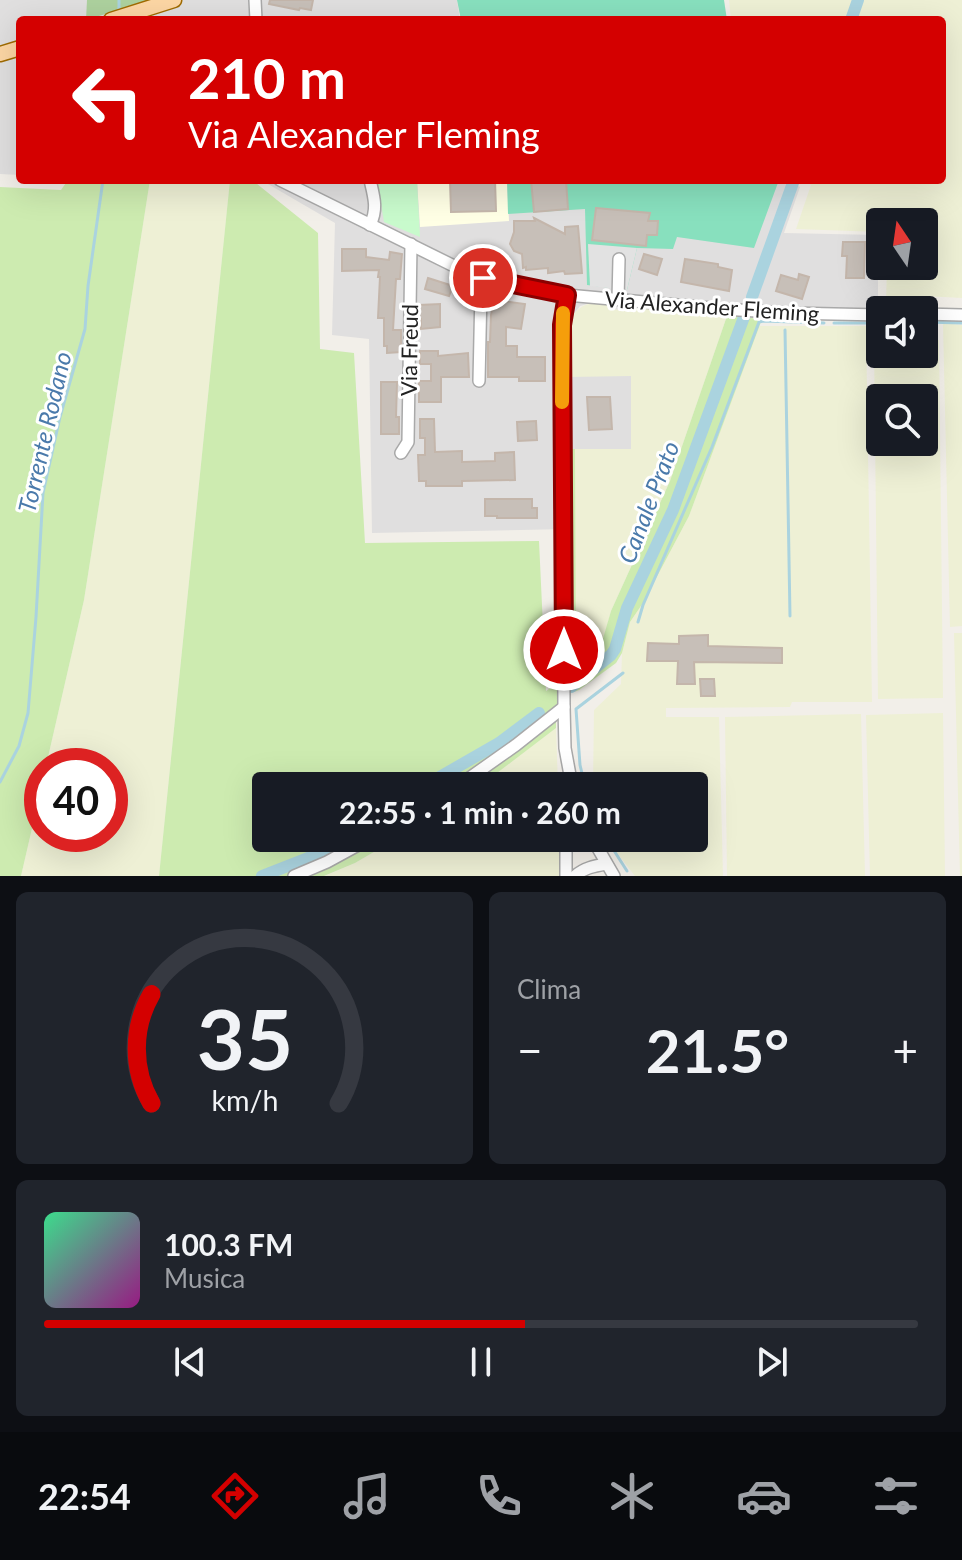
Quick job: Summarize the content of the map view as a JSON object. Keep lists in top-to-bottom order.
{
  "streets": {
    "street": ["Via Alexander Fleming", "Via Freud"]
  },
  "crossings": [
    ["Via Alexander Fleming", "Via Freud"]
  ],
  "water": ["Torrente Rodano", "Canale Prato"],
  "north": "top",
  "page": {
    "turn": ["210 m", "Via Alexander Fleming"],
    "limit": "40",
    "trip": "22:55 · 1 min · 260 m",
    "tile": "Clima",
    "heat": ["−", "21.5°", "+"],
    "song": ["100.3 FM", "Musica"],
    "tabs": "22:54",
    "gauge": ["35", "km/h"]
  }
}
